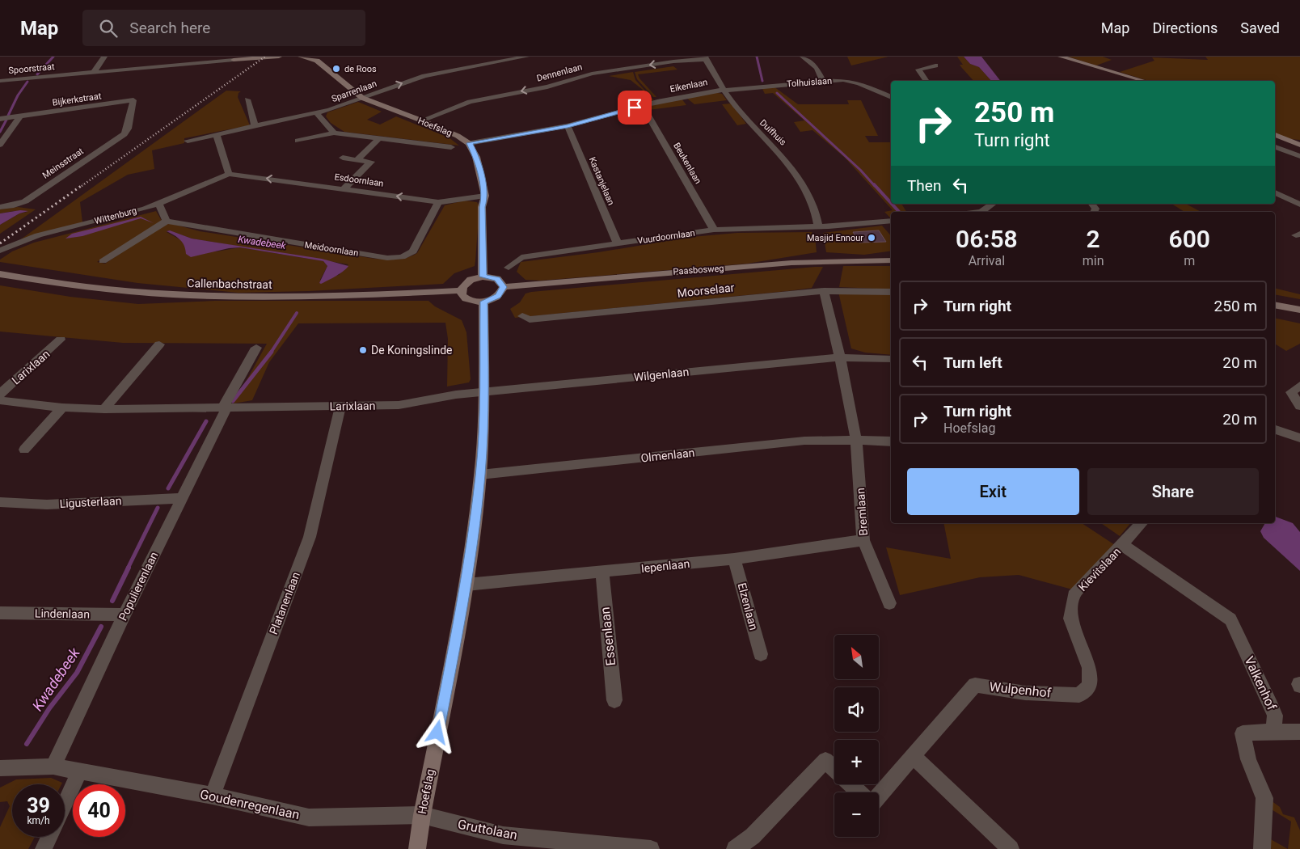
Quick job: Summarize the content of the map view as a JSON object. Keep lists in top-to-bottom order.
{
  "streets": {
    "street": [
      "Spoorstraat",
      "Dennenlaan",
      "Tolhuislaan",
      "Eikenlaan",
      "Sparrenlaan",
      "Bijkerkstraat",
      "Hoefslag",
      "Duifhuis",
      "Meinsstraat",
      "Beukenlaan",
      "Esdoornlaan",
      "Kastanjelaan",
      "Wittenburg",
      "Vuurdoornlaan",
      "Meidoornlaan",
      "Paasbosweg",
      "Callenbachstraat",
      "Moorselaar",
      "Larixlaan",
      "Wilgenlaan",
      "Olmenlaan",
      "Ligusterlaan",
      "Bremlaan",
      "Iepenlaan",
      "Kievitslaan",
      "Populierenlaan",
      "Platanenlaan",
      "Elzenlaan",
      "Lindenlaan",
      "Essenlaan",
      "Valkenhof",
      "Wulpenhof",
      "Goudenregenlaan",
      "Gruttolaan"
    ]
  },
  "crossings": [
    ["Dennenlaan", "Hoefslag"],
    ["Dennenlaan", "Duifhuis"],
    ["Tolhuislaan", "Eikenlaan"],
    ["Tolhuislaan", "Duifhuis"],
    ["Eikenlaan", "Hoefslag"],
    ["Eikenlaan", "Duifhuis"],
    ["Eikenlaan", "Beukenlaan"],
    ["Eikenlaan", "Kastanjelaan"],
    ["Sparrenlaan", "Hoefslag"],
    ["Bijkerkstraat", "Meinsstraat"],
    ["Hoefslag", "Larixlaan"],
    ["Hoefslag", "Wilgenlaan"],
    ["Hoefslag", "Olmenlaan"],
    ["Hoefslag", "Iepenlaan"],
    ["Hoefslag", "Goudenregenlaan"],
    ["Hoefslag", "Gruttolaan"],
    ["Duifhuis", "Vuurdoornlaan"],
    ["Beukenlaan", "Vuurdoornlaan"],
    ["Esdoornlaan", "Wittenburg"],
    ["Esdoornlaan", "Meidoornlaan"],
    ["Kastanjelaan", "Vuurdoornlaan"],
    ["Moorselaar", "Bremlaan"],
    ["Larixlaan", "Wilgenlaan"],
    ["Larixlaan", "Populierenlaan"],
    ["Larixlaan", "Platanenlaan"],
    ["Wilgenlaan", "Bremlaan"],
    ["Olmenlaan", "Bremlaan"],
    ["Ligusterlaan", "Populierenlaan"],
    ["Bremlaan", "Iepenlaan"],
    ["Iepenlaan", "Elzenlaan"],
    ["Iepenlaan", "Essenlaan"],
    ["Kievitslaan", "Valkenhof"],
    ["Kievitslaan", "Wulpenhof"],
    ["Populierenlaan", "Lindenlaan"],
    ["Populierenlaan", "Goudenregenlaan"],
    ["Platanenlaan", "Goudenregenlaan"],
    ["Goudenregenlaan", "Gruttolaan"]
  ],
  "one_way": ["Dennenlaan"],
  "water": ["Kwadebeek"],
  "places": ["de Roos", "Masjid Ennour", "De Koningslinde"],
  "north": "top left",
  "page": {
    "header": "Map",
    "search": "Search here",
    "nav": ["Map", "Directions", "Saved"],
    "turn": ["250 m", "Turn right"],
    "then": "Then",
    "eta": [
      "06:58",
      "Arrival",
      "2",
      "min",
      "600",
      "m"
    ],
    "list": [
      {
        "name": "Turn right",
        "value": "250 m"
      },
      {
        "name": "Turn left",
        "value": "20 m"
      },
      {
        "name": "Turn right",
        "note": "Hoefslag",
        "value": "20 m"
      }
    ],
    "buttons": ["Exit", "Share"],
    "map_buttons": ["+", "−"],
    "speed": "39 km/h",
    "limit": "40"
  }
}
